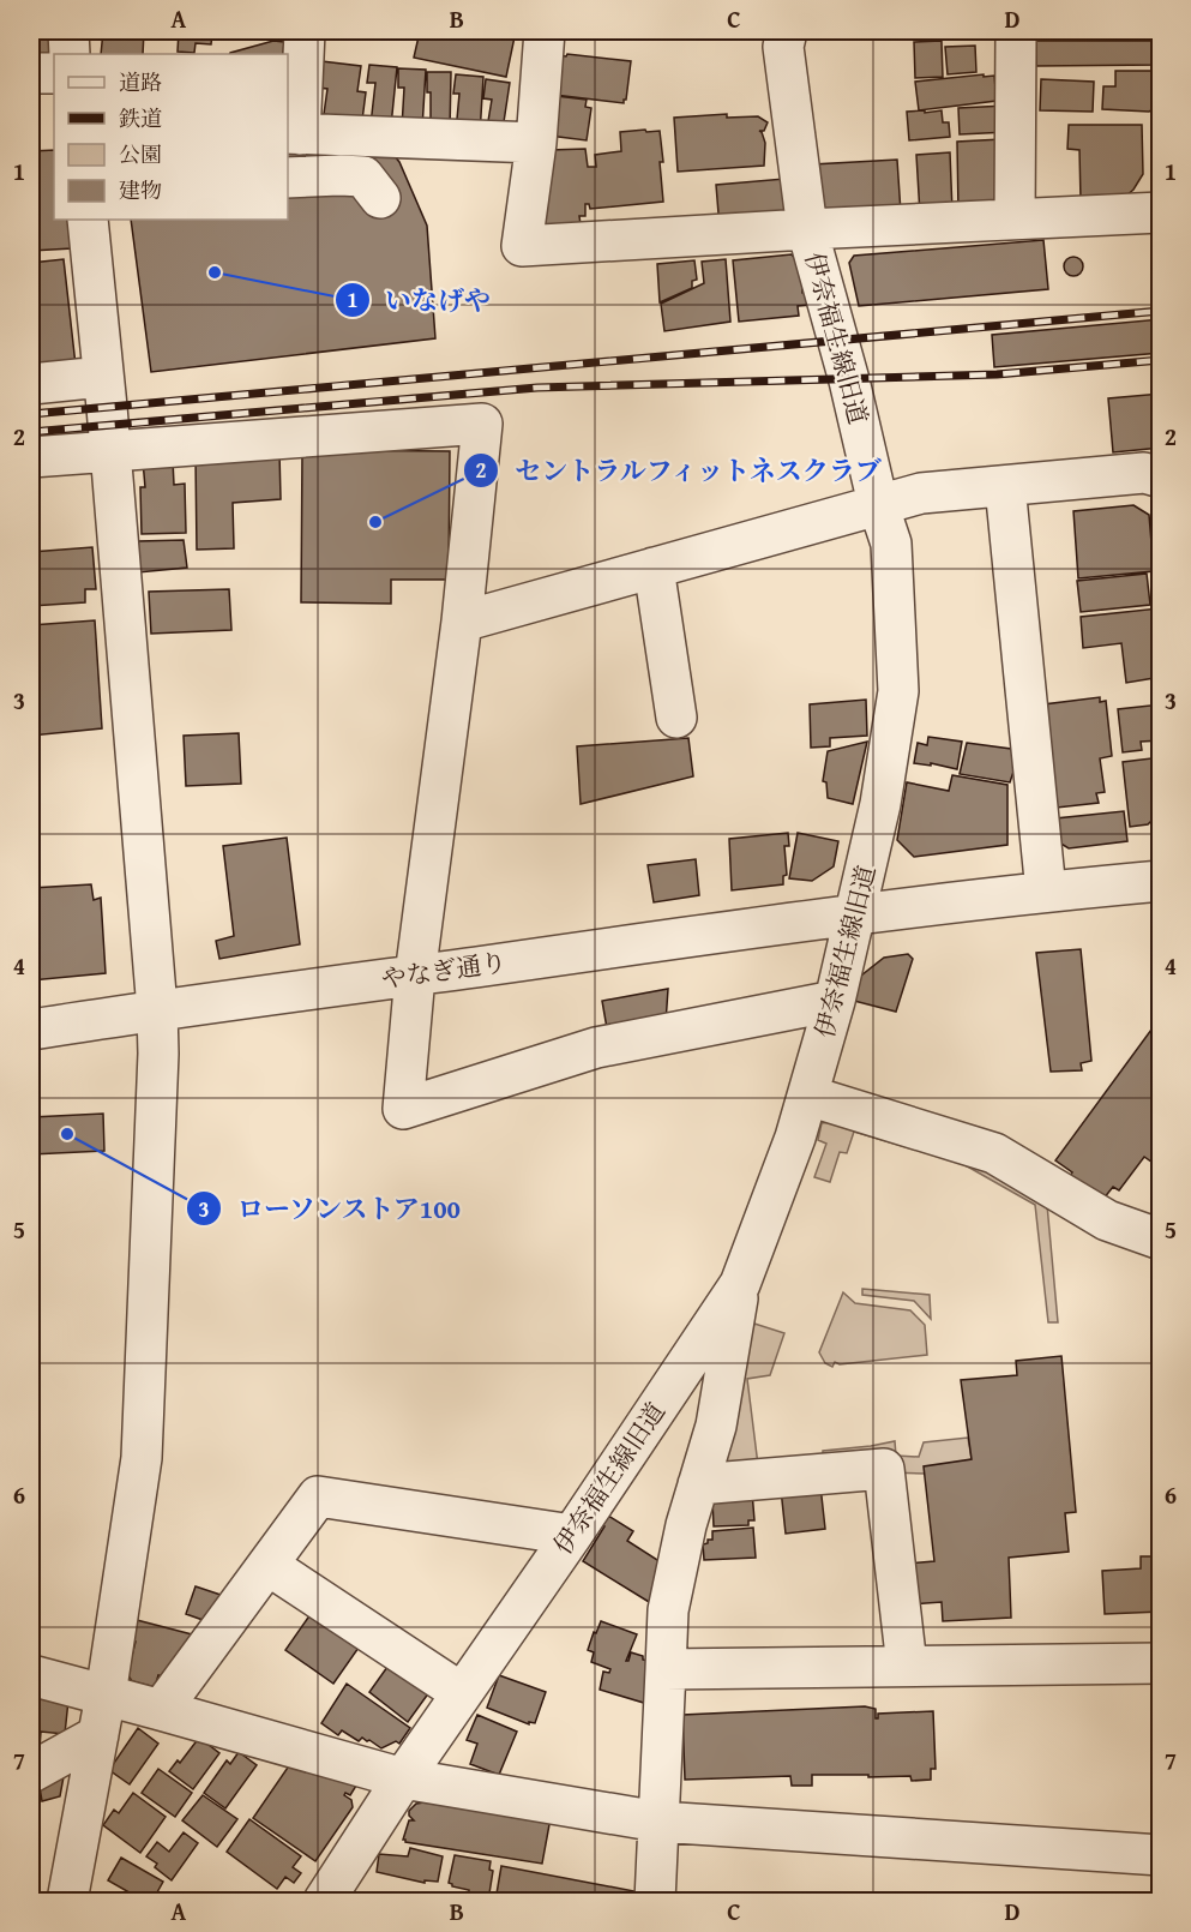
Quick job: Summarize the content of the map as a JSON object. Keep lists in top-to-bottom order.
{
  "streets": {
    "street": ["伊奈福生線旧道", "やなぎ通り"]
  },
  "crossings": [
    ["伊奈福生線旧道", "やなぎ通り"]
  ],
  "places": ["いなげや", "セントラルフィットネスクラブ", "ローソンストア100"],
  "legend": [
    "道路",
    "鉄道",
    "公園",
    "建物"
  ],
  "grid": {
    "columns": [
      "A",
      "B",
      "C",
      "D"
    ],
    "rows": [
      "1",
      "2",
      "3",
      "4",
      "5",
      "6",
      "7"
    ]
  }
}
